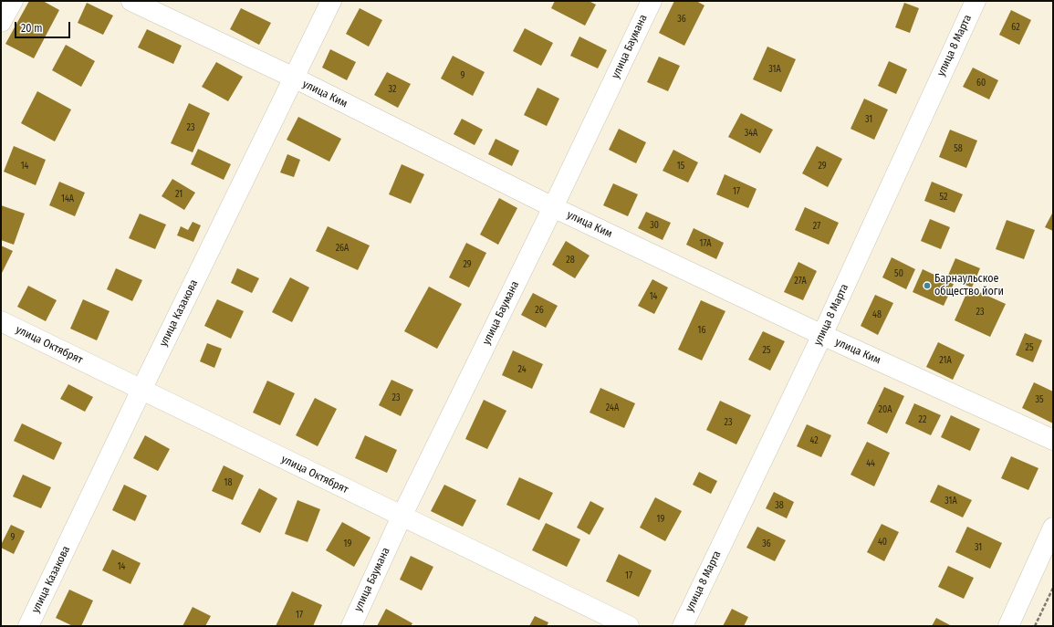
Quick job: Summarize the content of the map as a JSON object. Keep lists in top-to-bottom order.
{
  "streets": {
    "street": [
      "улица 8 Марта",
      "улица Баумана",
      "улица Ким",
      "улица Казакова",
      "улица Октябрят"
    ]
  },
  "crossings": [
    ["улица 8 Марта", "улица Ким"],
    ["улица Баумана", "улица Ким"],
    ["улица Баумана", "улица Октябрят"],
    ["улица Ким", "улица Казакова"],
    ["улица Казакова", "улица Октябрят"]
  ],
  "places": ["Барнаульское общество йоги"],
  "house_numbers": [
    "36",
    "62",
    "31А",
    "9",
    "60",
    "32",
    "31",
    "23",
    "34А",
    "58",
    "14",
    "15",
    "29",
    "17",
    "21",
    "52",
    "14А",
    "30",
    "27",
    "17А",
    "26А",
    "28",
    "29",
    "50",
    "27А",
    "14",
    "26",
    "23",
    "48",
    "16",
    "25",
    "25",
    "21А",
    "24",
    "23",
    "35",
    "24А",
    "20А",
    "22",
    "23",
    "42",
    "44",
    "18",
    "31А",
    "38",
    "19",
    "9",
    "40",
    "19",
    "36",
    "31",
    "14",
    "17",
    "17"
  ],
  "scale_bar": "20 m"
}
